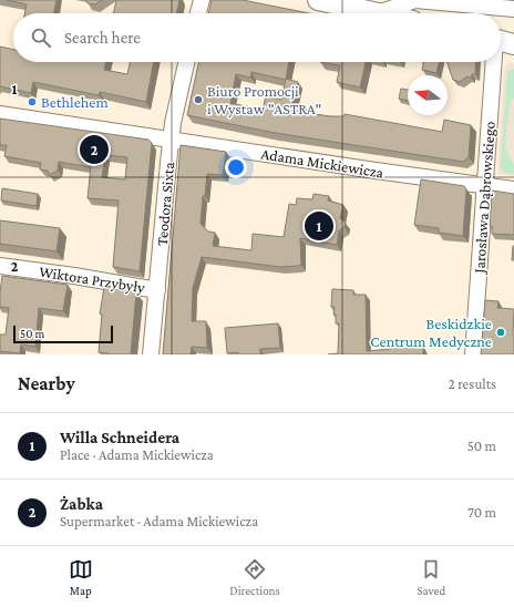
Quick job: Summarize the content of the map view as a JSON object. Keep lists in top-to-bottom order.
{
  "streets": {
    "street": [
      "Adama Mickiewicza",
      "Jarosława Dąbrowskiego",
      "Teodora Sixta",
      "Wiktora Przybyły"
    ]
  },
  "crossings": [
    ["Adama Mickiewicza", "Jarosława Dąbrowskiego"],
    ["Adama Mickiewicza", "Teodora Sixta"],
    ["Teodora Sixta", "Wiktora Przybyły"]
  ],
  "places": ["Biuro Promocji i Wystaw \"ASTRA\"", "Bethlehem", "Beskidzkie Centrum Medyczne"],
  "scale_bar": "50 m",
  "north": "left",
  "page": {
    "search": "Search here",
    "pins": ["2", "1"],
    "scale": "50 m",
    "heading": ["Nearby", "2 results"],
    "list": [
      {
        "mark": "1",
        "name": "Willa Schneidera",
        "note": "Place · Adama Mickiewicza",
        "value": "50 m"
      },
      {
        "mark": "2",
        "name": "Żabka",
        "note": "Supermarket · Adama Mickiewicza",
        "value": "70 m"
      }
    ],
    "nav": ["Map", "Directions", "Saved"]
  },
  "grid": {
    "rows": ["1", "2"]
  }
}
